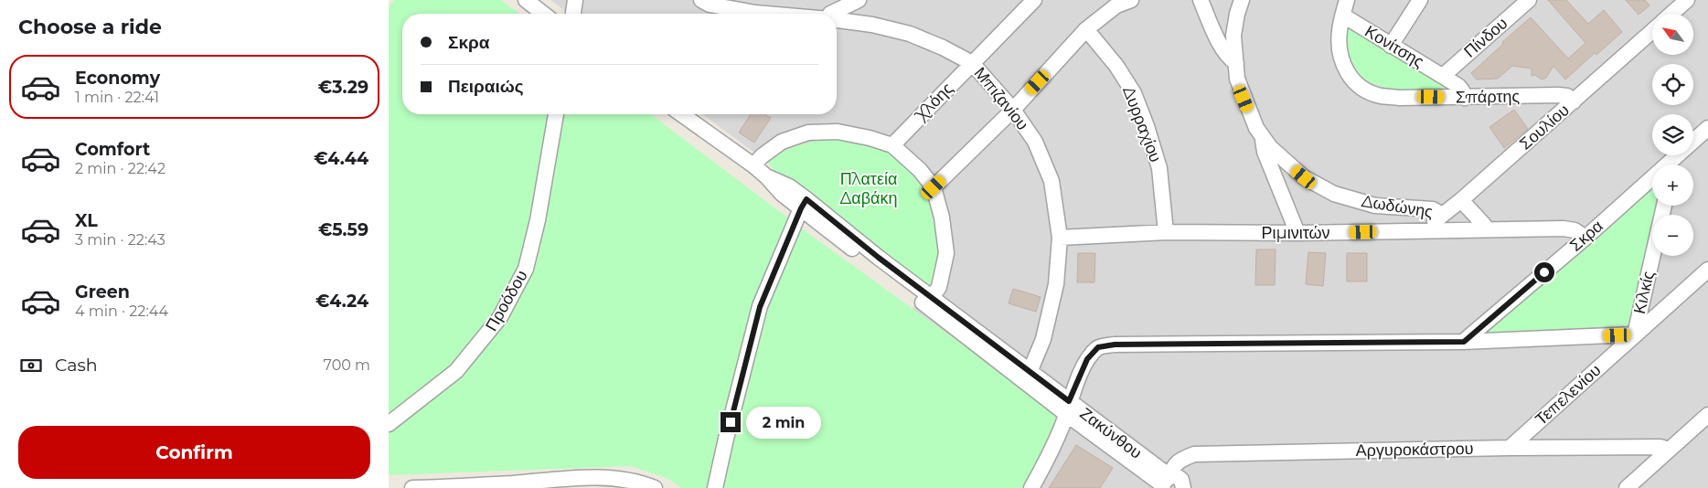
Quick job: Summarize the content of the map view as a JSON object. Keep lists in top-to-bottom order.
{
  "streets": {
    "street": [
      "Πίνδου",
      "Κονίτσης",
      "Σπάρτης",
      "Μπιζανίου",
      "Χλόης",
      "Δυρραχίου",
      "Σουλίου",
      "Δωδώνης",
      "Ριμινιτών",
      "Σκρα",
      "Κιλκίς",
      "Προόδου",
      "Τεπελενίου",
      "Ζακύνθου",
      "Αργυροκάστρου"
    ]
  },
  "crossings": [
    ["Πίνδου", "Κονίτσης"],
    ["Κονίτσης", "Σπάρτης"],
    ["Σπάρτης", "Σουλίου"],
    ["Μπιζανίου", "Χλόης"],
    ["Μπιζανίου", "Ριμινιτών"],
    ["Μπιζανίου", "Ζακύνθου"],
    ["Δυρραχίου", "Ριμινιτών"],
    ["Σουλίου", "Δωδώνης"],
    ["Σουλίου", "Ριμινιτών"],
    ["Δωδώνης", "Ριμινιτών"],
    ["Ριμινιτών", "Σκρα"],
    ["Κιλκίς", "Τεπελενίου"],
    ["Τεπελενίου", "Αργυροκάστρου"],
    ["Ζακύνθου", "Αργυροκάστρου"]
  ],
  "parks": ["Πλατεία Δαβάκη"],
  "north": "top left",
  "page": {
    "heading": "Choose a ride",
    "map_buttons": ["+", "−"],
    "banner": ["Σκρα", "Πειραιώς"],
    "list": [
      {
        "name": "Economy",
        "note": "1 min · 22:41",
        "value": "€3.29"
      },
      {
        "name": "Comfort",
        "note": "2 min · 22:42",
        "value": "€4.44"
      },
      {
        "name": "XL",
        "note": "3 min · 22:43",
        "value": "€5.59"
      },
      {
        "name": "Green",
        "note": "4 min · 22:44",
        "value": "€4.24"
      }
    ],
    "pay": ["Cash", "700 m"],
    "bubble": "2 min",
    "buttons": "Confirm"
  }
}
